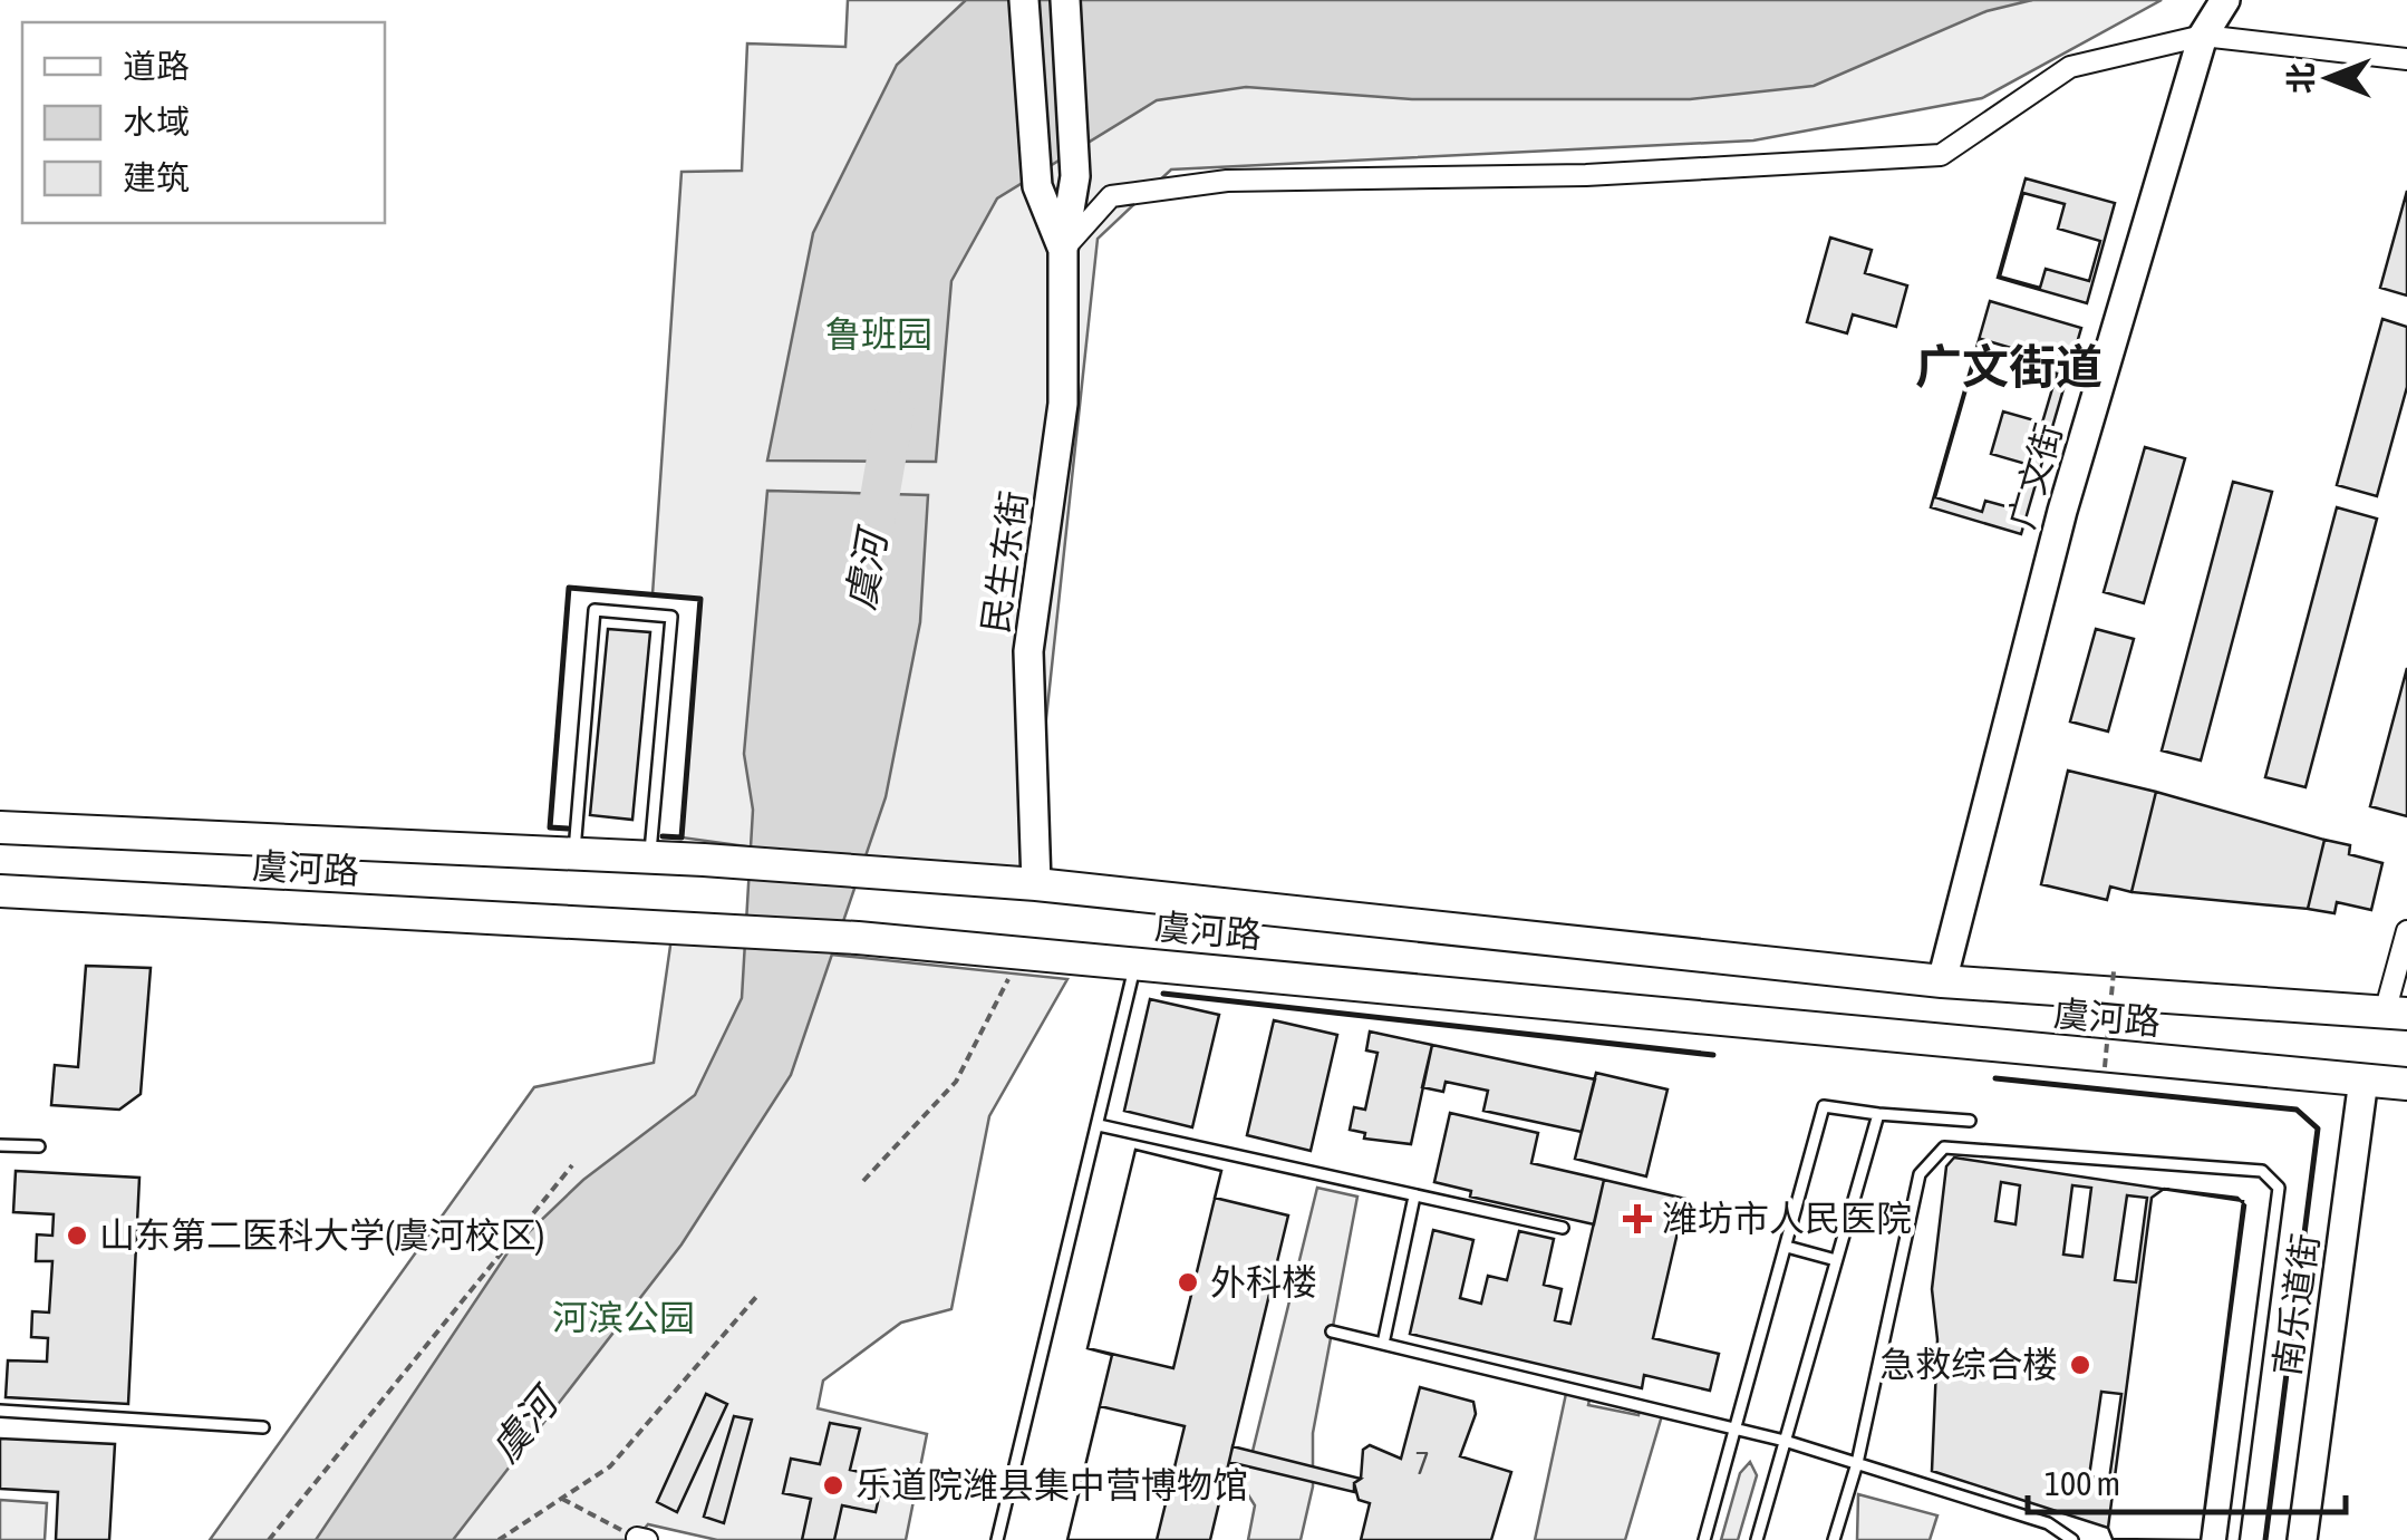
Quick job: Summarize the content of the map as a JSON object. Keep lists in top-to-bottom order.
{
  "streets": {
    "main road": ["虞河路"],
    "street": ["广文街", "民生东街", "南乐道街"]
  },
  "crossings": [
    ["广文街", "虞河路"],
    ["民生东街", "虞河路"],
    ["虞河路", "南乐道街"]
  ],
  "districts": ["广文街道"],
  "water": ["虞河"],
  "parks": ["鲁班园", "河滨公园"],
  "places": {
    "health": ["潍坊市人民医院"],
    "other": [
      "山东第二医科大学(虞河校区)",
      "外科楼",
      "急救综合楼",
      "乐道院潍县集中营博物馆"
    ]
  },
  "house_numbers": ["7"],
  "legend": ["道路", "水域", "建筑"],
  "scale_bar": "100 m",
  "north": "left"
}
